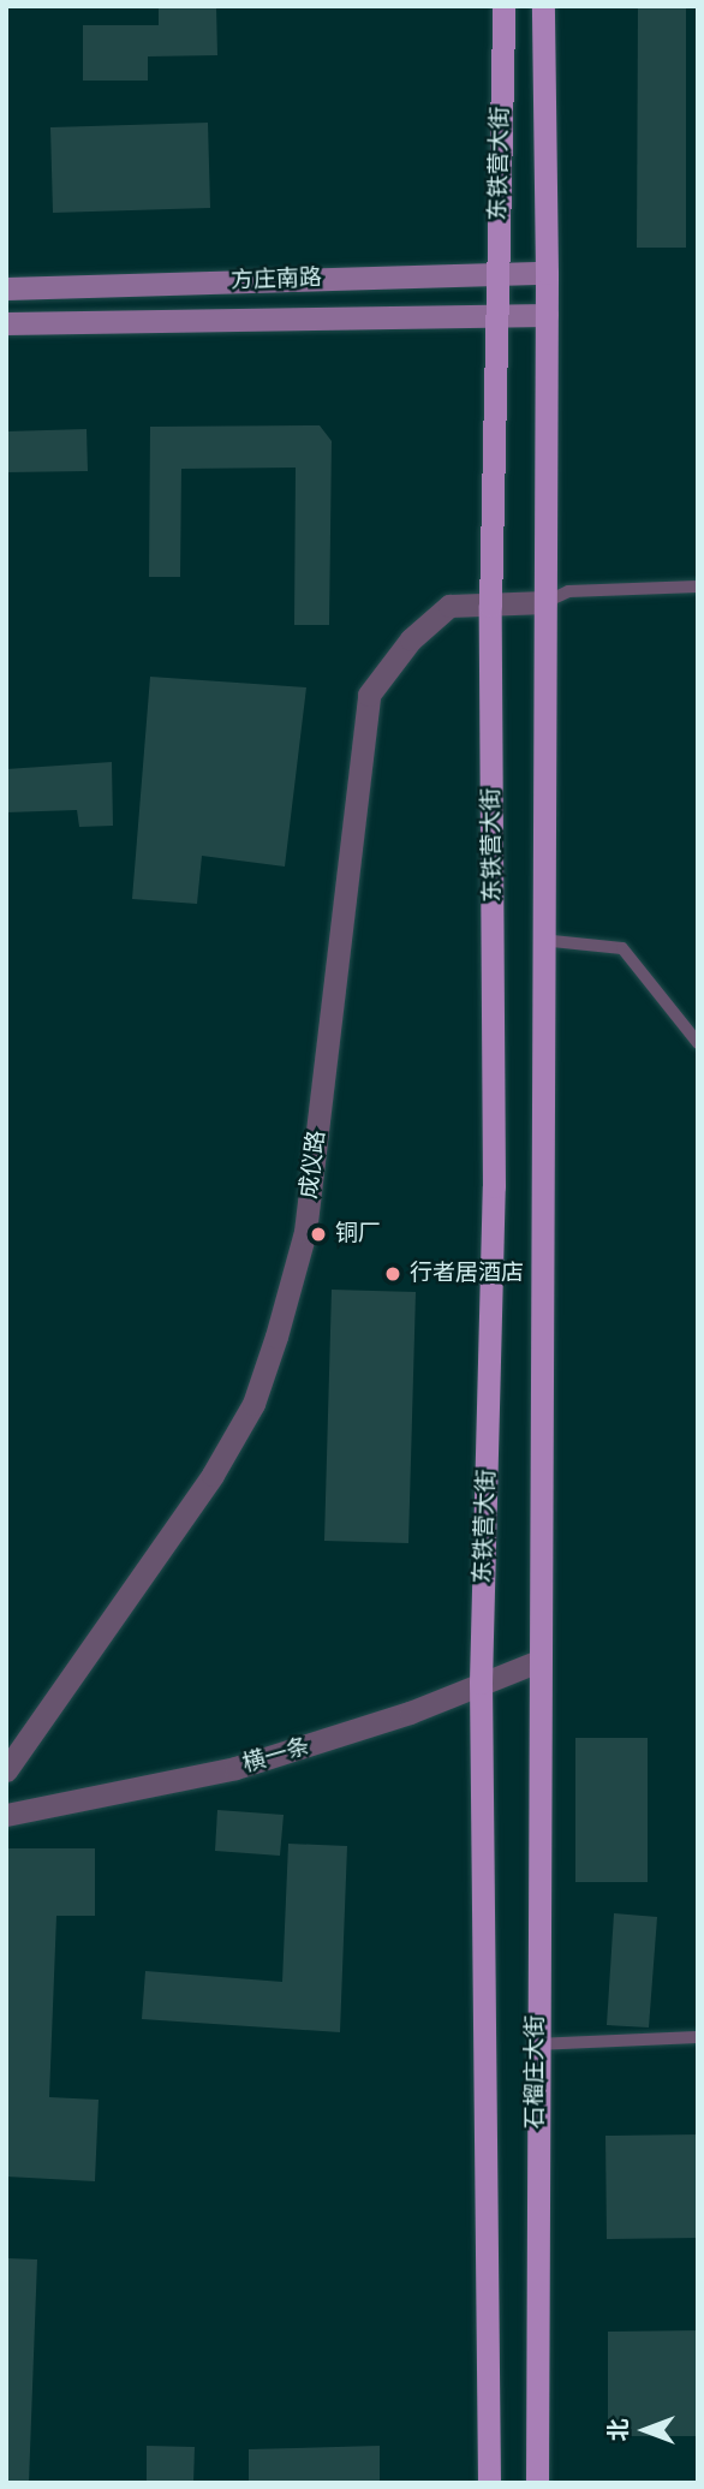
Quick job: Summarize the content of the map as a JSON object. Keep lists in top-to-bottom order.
{
  "streets": {
    "main road": ["东铁营大街", "方庄南路", "石榴庄大街"],
    "street": ["成仪路", "横一条"]
  },
  "crossings": [
    ["东铁营大街", "方庄南路"],
    ["东铁营大街", "成仪路"],
    ["东铁营大街", "横一条"],
    ["东铁营大街", "石榴庄大街"],
    ["横一条", "石榴庄大街"]
  ],
  "places": ["铜厂", "行者居酒店"],
  "north": "left"
}
